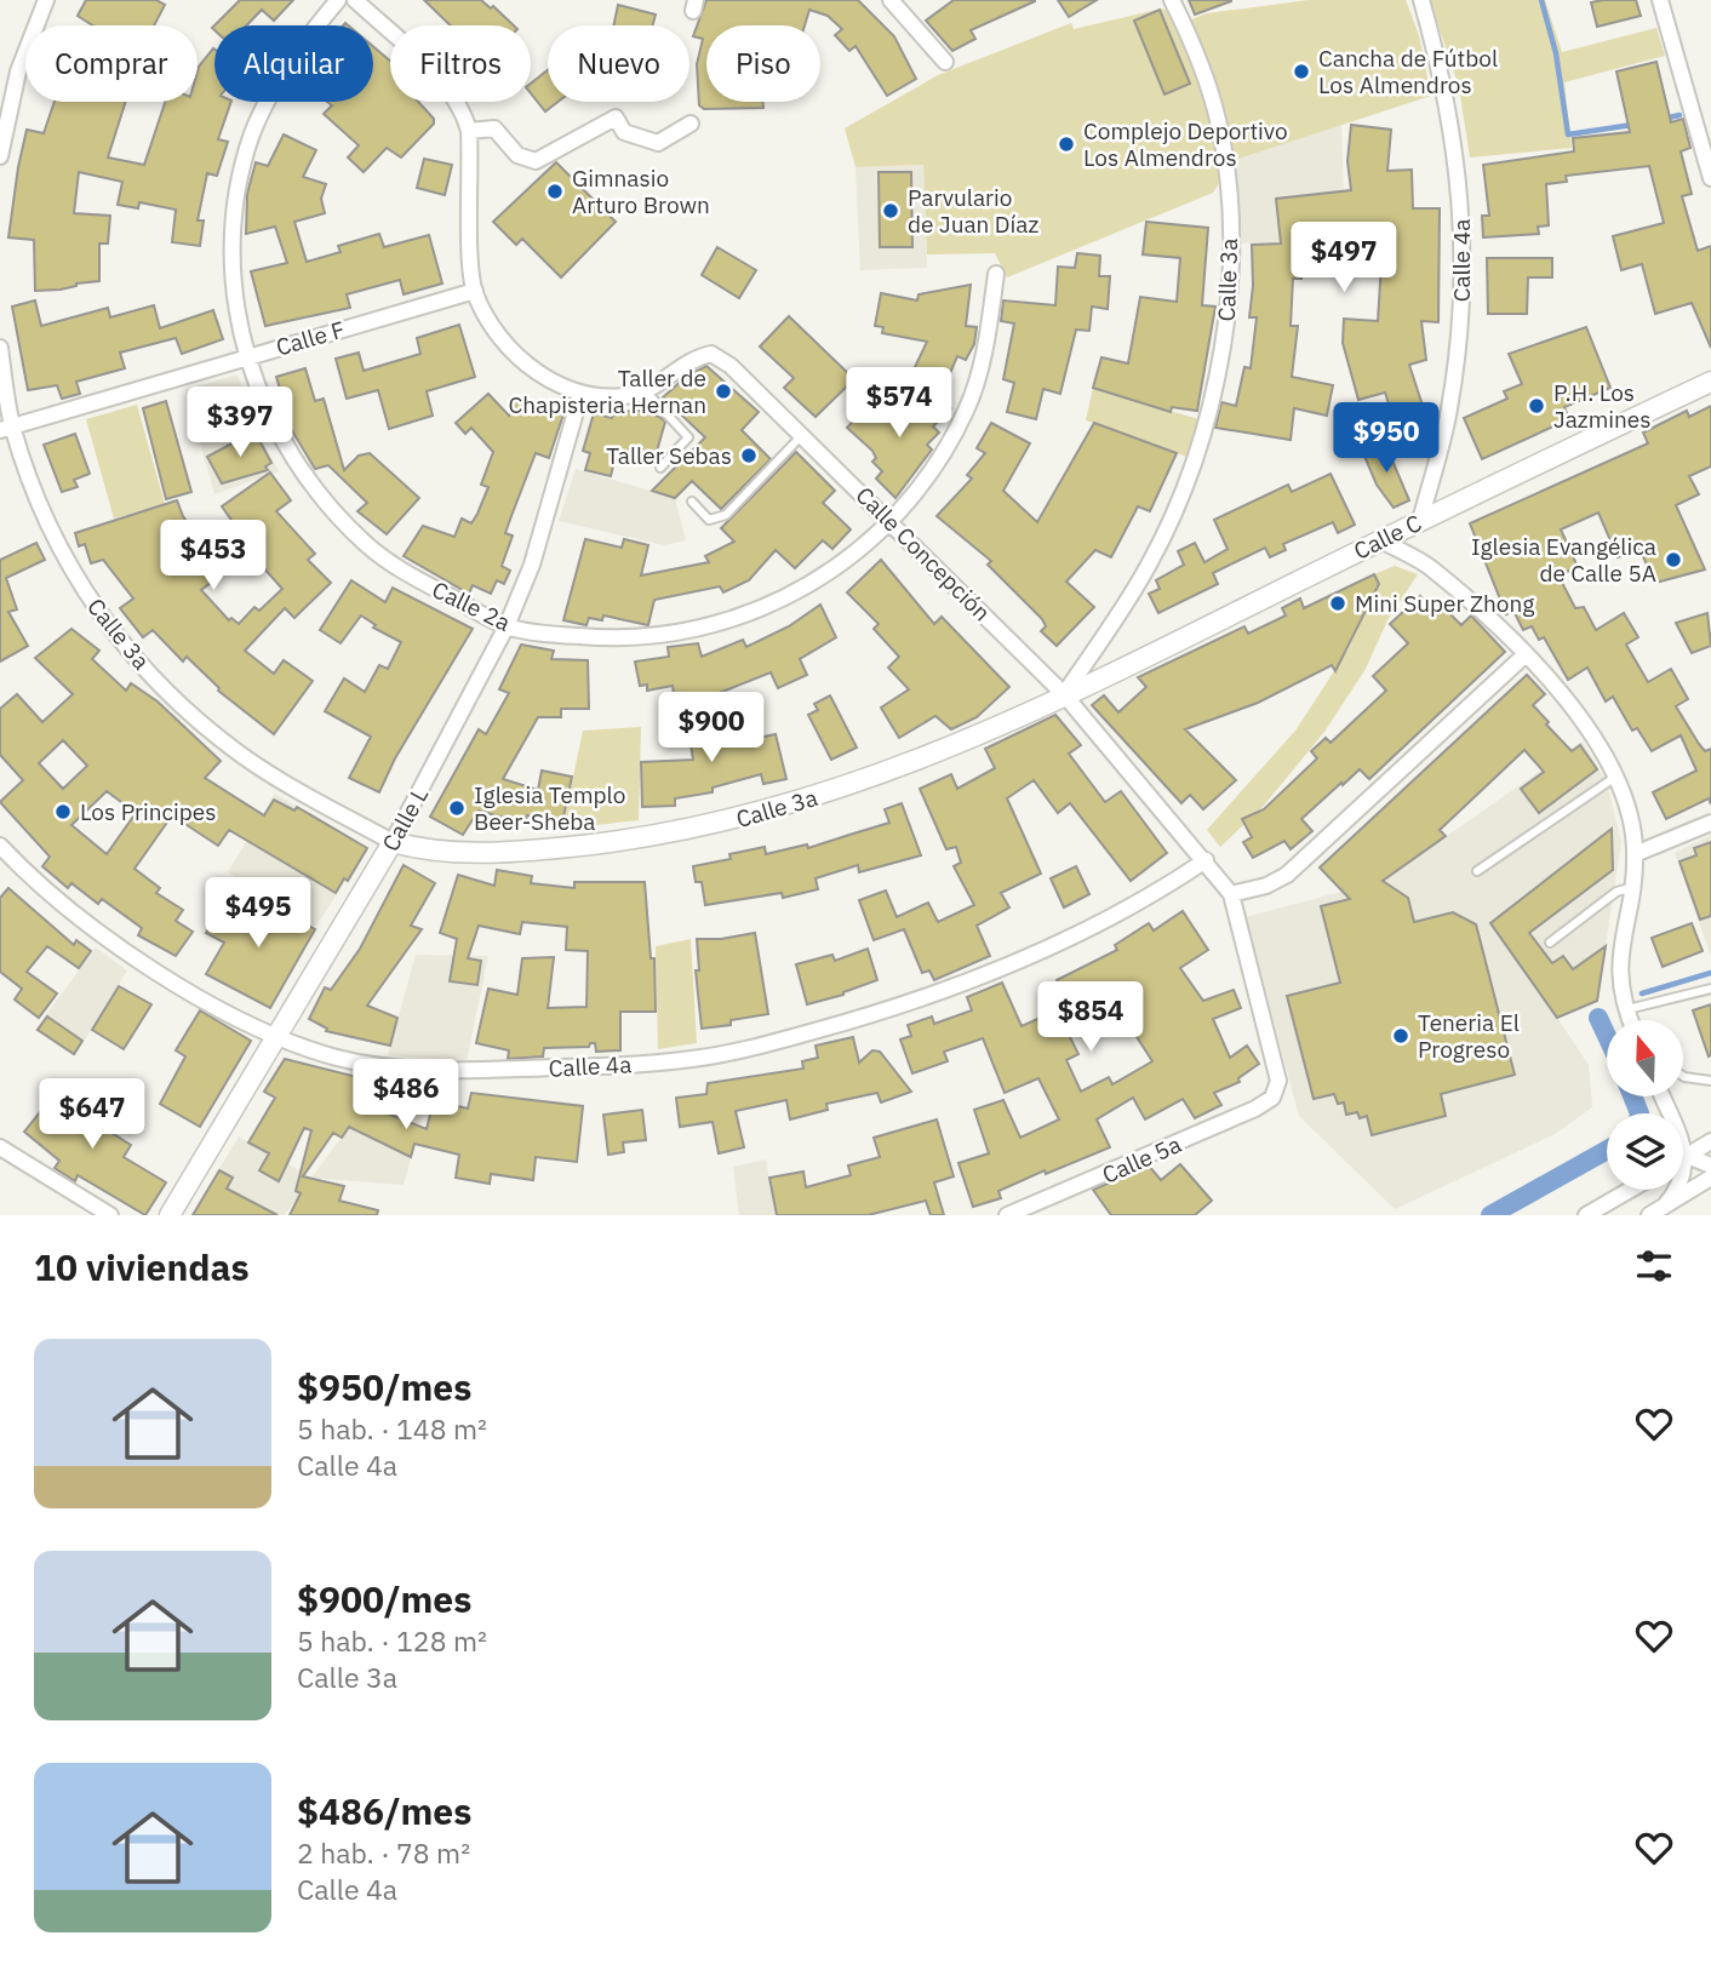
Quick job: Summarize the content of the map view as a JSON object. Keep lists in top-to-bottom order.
{
  "streets": {
    "street": [
      "Calle 4a",
      "Calle 3a",
      "Calle F",
      "Calle C",
      "Calle Concepción",
      "Calle 2a",
      "Calle L",
      "Calle 5a"
    ]
  },
  "crossings": [
    ["Calle 4a", "Calle C"],
    ["Calle 4a", "Calle Concepción"],
    ["Calle 4a", "Calle L"],
    ["Calle 3a", "Calle F"],
    ["Calle 3a", "Calle C"],
    ["Calle 3a", "Calle Concepción"],
    ["Calle 3a", "Calle L"],
    ["Calle F", "Calle Concepción"],
    ["Calle F", "Calle 2a"],
    ["Calle C", "Calle Concepción"],
    ["Calle Concepción", "Calle 2a"],
    ["Calle Concepción", "Calle L"],
    ["Calle Concepción", "Calle 5a"],
    ["Calle 2a", "Calle L"]
  ],
  "places": [
    "Cancha de Fútbol Los Almendros",
    "Complejo Deportivo Los Almendros",
    "Gimnasio Arturo Brown",
    "Parvulario de Juan Díaz",
    "Taller de Chapisteria Hernan",
    "P.H. Los Jazmines",
    "Taller Sebas",
    "Iglesia Evangélica de Calle 5A",
    "Mini Super Zhong",
    "Iglesia Templo Beer-Sheba",
    "Los Principes",
    "Teneria El Progreso"
  ],
  "north": "top",
  "page": {
    "chip": [
      "Comprar",
      "Alquilar",
      "Filtros",
      "Nuevo",
      "Piso"
    ],
    "price": [
      "$497",
      "$574",
      "$397",
      "$950",
      "$453",
      "$900",
      "$495",
      "$854",
      "$486",
      "$647"
    ],
    "heading": "10 viviendas",
    "list": [
      {
        "name": "$950/mes",
        "note": "5 hab. · 148 m² · Calle 4a"
      },
      {
        "name": "$900/mes",
        "note": "5 hab. · 128 m² · Calle 3a"
      },
      {
        "name": "$486/mes",
        "note": "2 hab. · 78 m² · Calle 4a"
      }
    ]
  }
}
